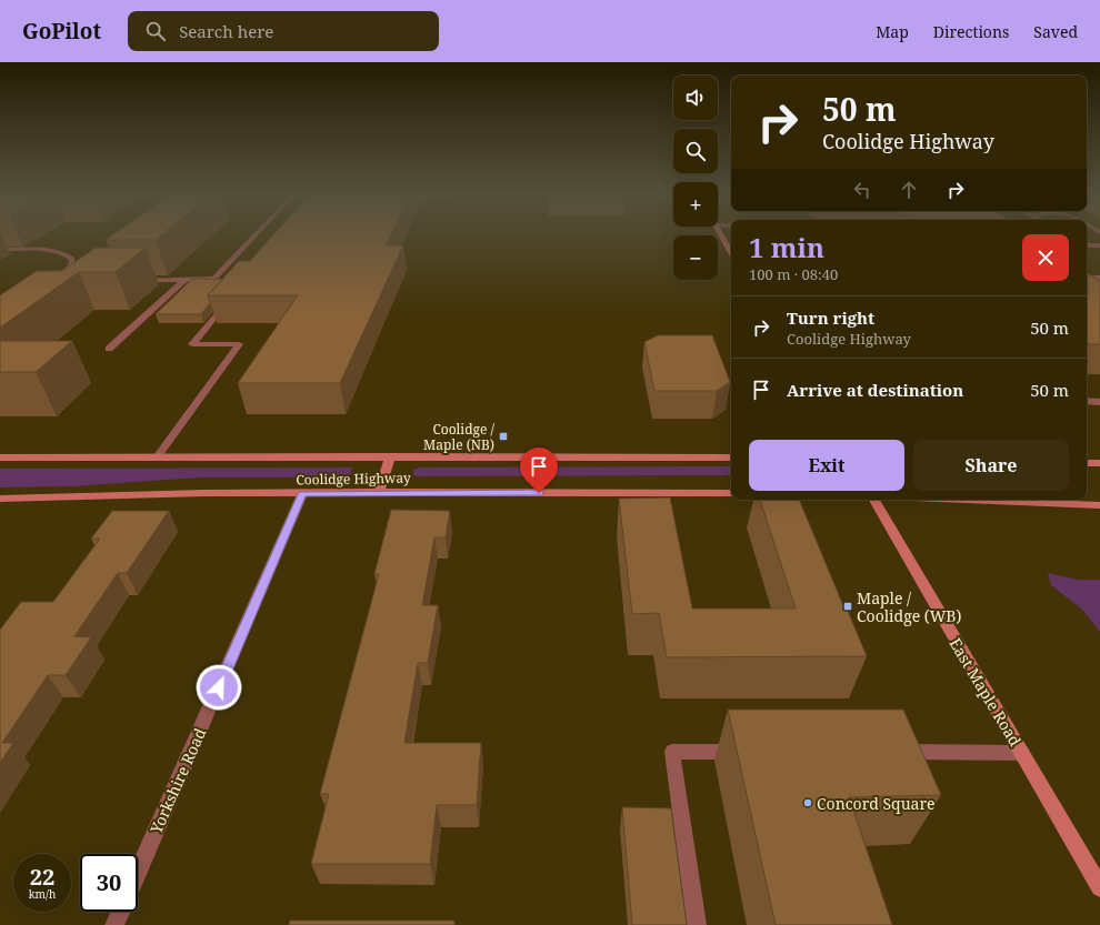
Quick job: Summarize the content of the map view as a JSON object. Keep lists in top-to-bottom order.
{
  "streets": {
    "main road": ["Coolidge Highway", "East Maple Road"],
    "street": ["Yorkshire Road"]
  },
  "crossings": [
    ["Coolidge Highway", "Yorkshire Road"]
  ],
  "places": {
    "transit": ["Coolidge / Maple (NB)", "Maple / Coolidge (WB)"],
    "other": ["Concord Square"]
  },
  "page": {
    "header": "GoPilot",
    "search": "Search here",
    "nav": ["Map", "Directions", "Saved"],
    "map_buttons": ["+", "−"],
    "turn": ["50 m", "Coolidge Highway"],
    "heading": ["1 min", "100 m · 08:40"],
    "list": [
      {
        "name": "Turn right",
        "note": "Coolidge Highway",
        "value": "50 m"
      },
      {
        "name": "Arrive at destination",
        "value": "50 m"
      }
    ],
    "buttons": ["Exit", "Share"],
    "speed": "22 km/h",
    "limit": "30"
  }
}
